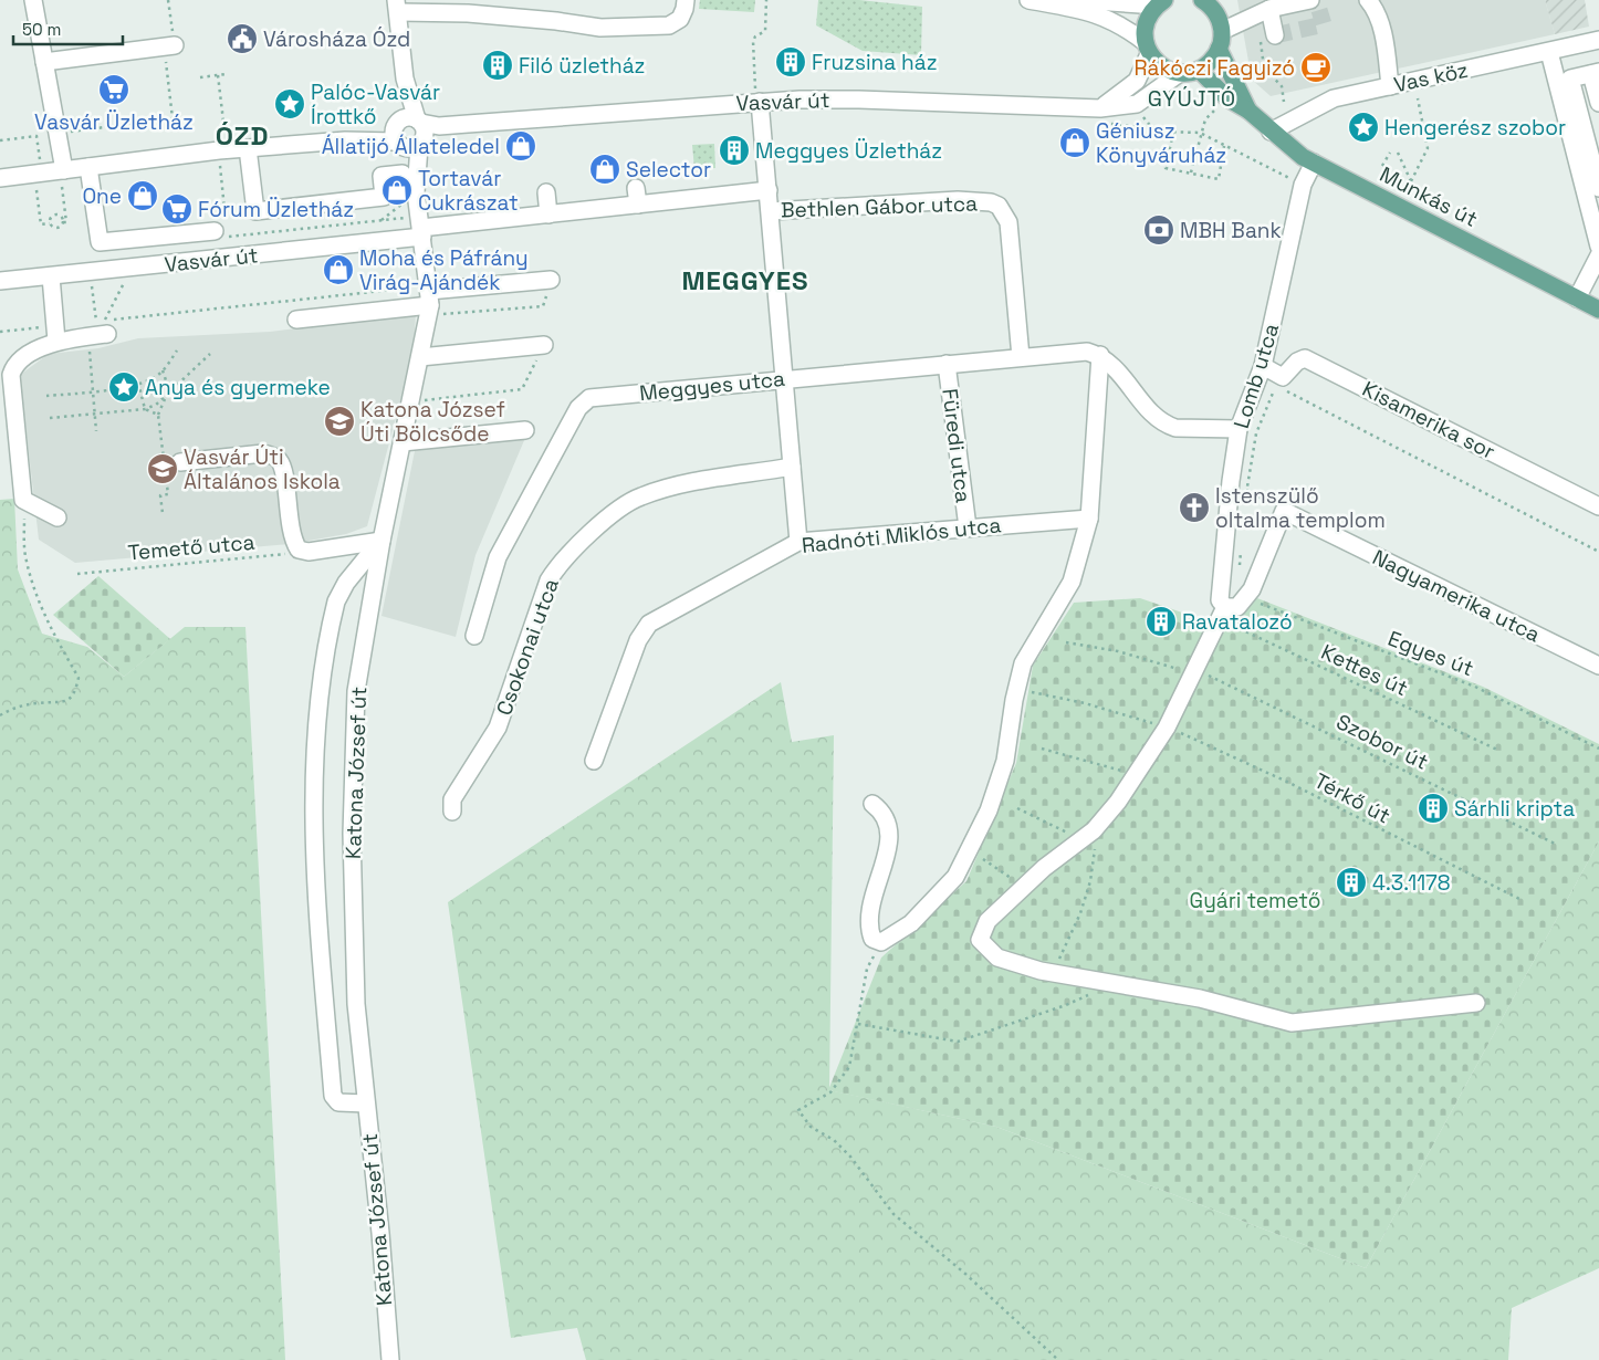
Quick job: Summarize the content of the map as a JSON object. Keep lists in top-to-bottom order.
{
  "streets": {
    "main road": ["Munkás út"],
    "street": [
      "Vas köz",
      "Vasvár út",
      "Bethlen Gábor utca",
      "Lomb utca",
      "Meggyes utca",
      "Kisamerika sor",
      "Füredi utca",
      "Radnóti Miklós utca",
      "Nagyamerika utca",
      "Csokonai utca",
      "Katona József út"
    ],
    "path": [
      "Temető utca",
      "Egyes út",
      "Kettes út",
      "Szobor út",
      "Térkő út"
    ]
  },
  "crossings": [
    ["Vas köz", "Munkás út"],
    ["Vasvár út", "Katona József út"],
    ["Munkás út", "Lomb utca"],
    ["Bethlen Gábor utca", "Meggyes utca"],
    ["Lomb utca", "Kisamerika sor"],
    ["Lomb utca", "Kettes út"],
    ["Meggyes utca", "Füredi utca"],
    ["Füredi utca", "Radnóti Miklós utca"]
  ],
  "districts": ["GYÚJTÓ", "ÓZD", "MEGGYES"],
  "parks": ["Gyári temető"],
  "places": {
    "public building": ["Városháza Ózd"],
    "building": [
      "Fruzsina ház",
      "Filó üzletház",
      "Meggyes Üzletház",
      "Ravatalozó",
      "Sárhli kripta",
      "4.3.1178"
    ],
    "cafe": ["Rákóczi Fagyizó"],
    "supermarket": ["Vasvár Üzletház", "Fórum Üzletház"],
    "place": ["Palóc-Vasvár Írottkő", "Hengerész szobor", "Anya és gyermeke"],
    "shop": [
      "Géniusz Könyváruház",
      "Állatijó Állateledel",
      "Selector",
      "Tortavár Cukrászat",
      "One",
      "Moha és Páfrány Virág-Ajándék"
    ],
    "bank": ["MBH Bank"],
    "school or university": ["Katona József Úti Bölcsőde", "Vasvár Úti Általános Iskola"],
    "church": ["Istenszülő oltalma templom"]
  },
  "scale_bar": "50 m"
}
